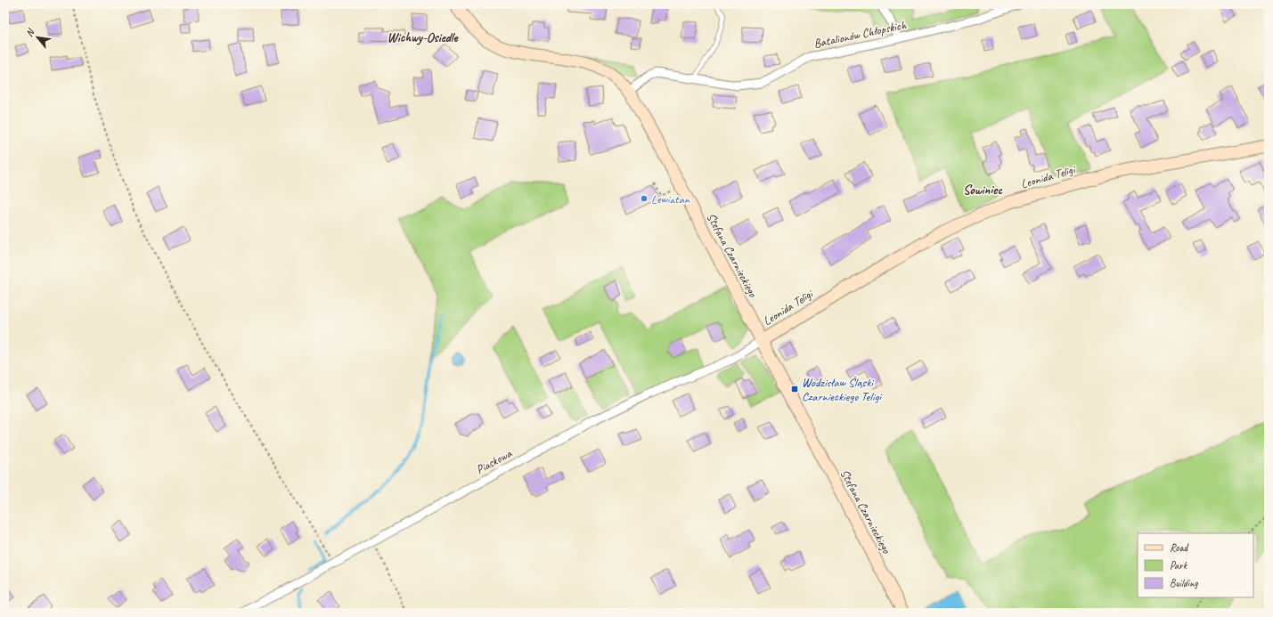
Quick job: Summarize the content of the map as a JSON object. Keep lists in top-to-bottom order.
{
  "streets": {
    "street": [
      "Batalionów Chłopskich",
      "Leonida Teligi",
      "Stefana Czarnieckiego",
      "Piaskowa"
    ]
  },
  "crossings": [
    ["Batalionów Chłopskich", "Stefana Czarnieckiego"],
    ["Leonida Teligi", "Stefana Czarnieckiego"],
    ["Leonida Teligi", "Piaskowa"],
    ["Stefana Czarnieckiego", "Piaskowa"]
  ],
  "districts": ["Wichwy-Osiedle", "Sowiniec"],
  "places": {
    "other": ["Lewiatan"],
    "transit": ["Wodzisław Śląski Czarnieckiego Teligi"]
  },
  "legend": ["Road", "Park", "Building"],
  "north": "top left"
}
